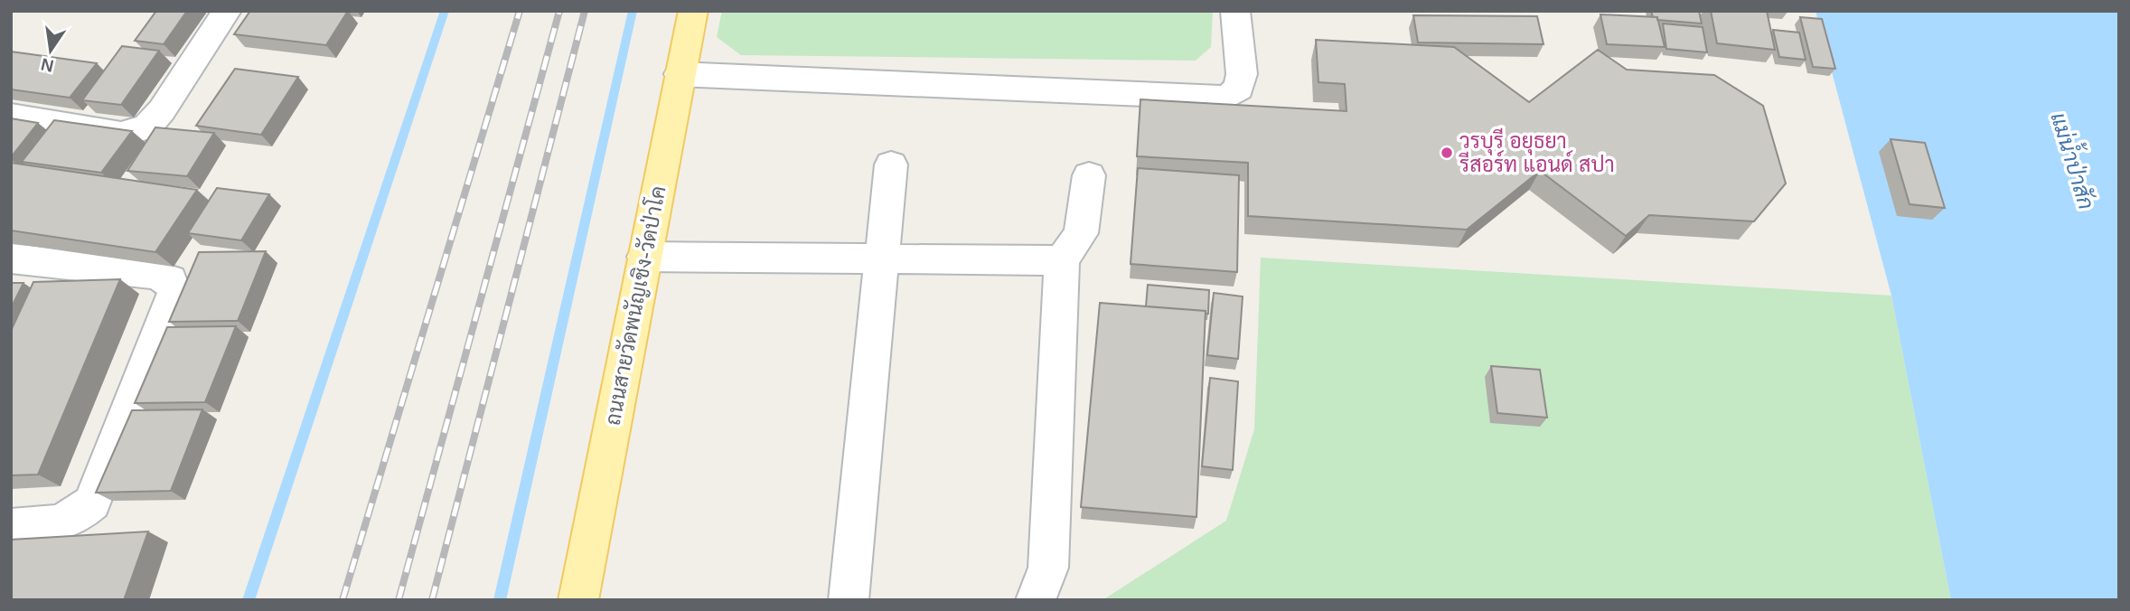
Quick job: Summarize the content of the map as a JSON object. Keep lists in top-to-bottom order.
{
  "streets": {
    "main road": ["ถนนสายวัดพนัญเชิง-วัดป่าโค"]
  },
  "water": ["แม่น้ำป่าสัก"],
  "places": ["วรบุรี อยุธยา รีสอร์ท แอนด์ สปา"],
  "north": "bottom"
}
